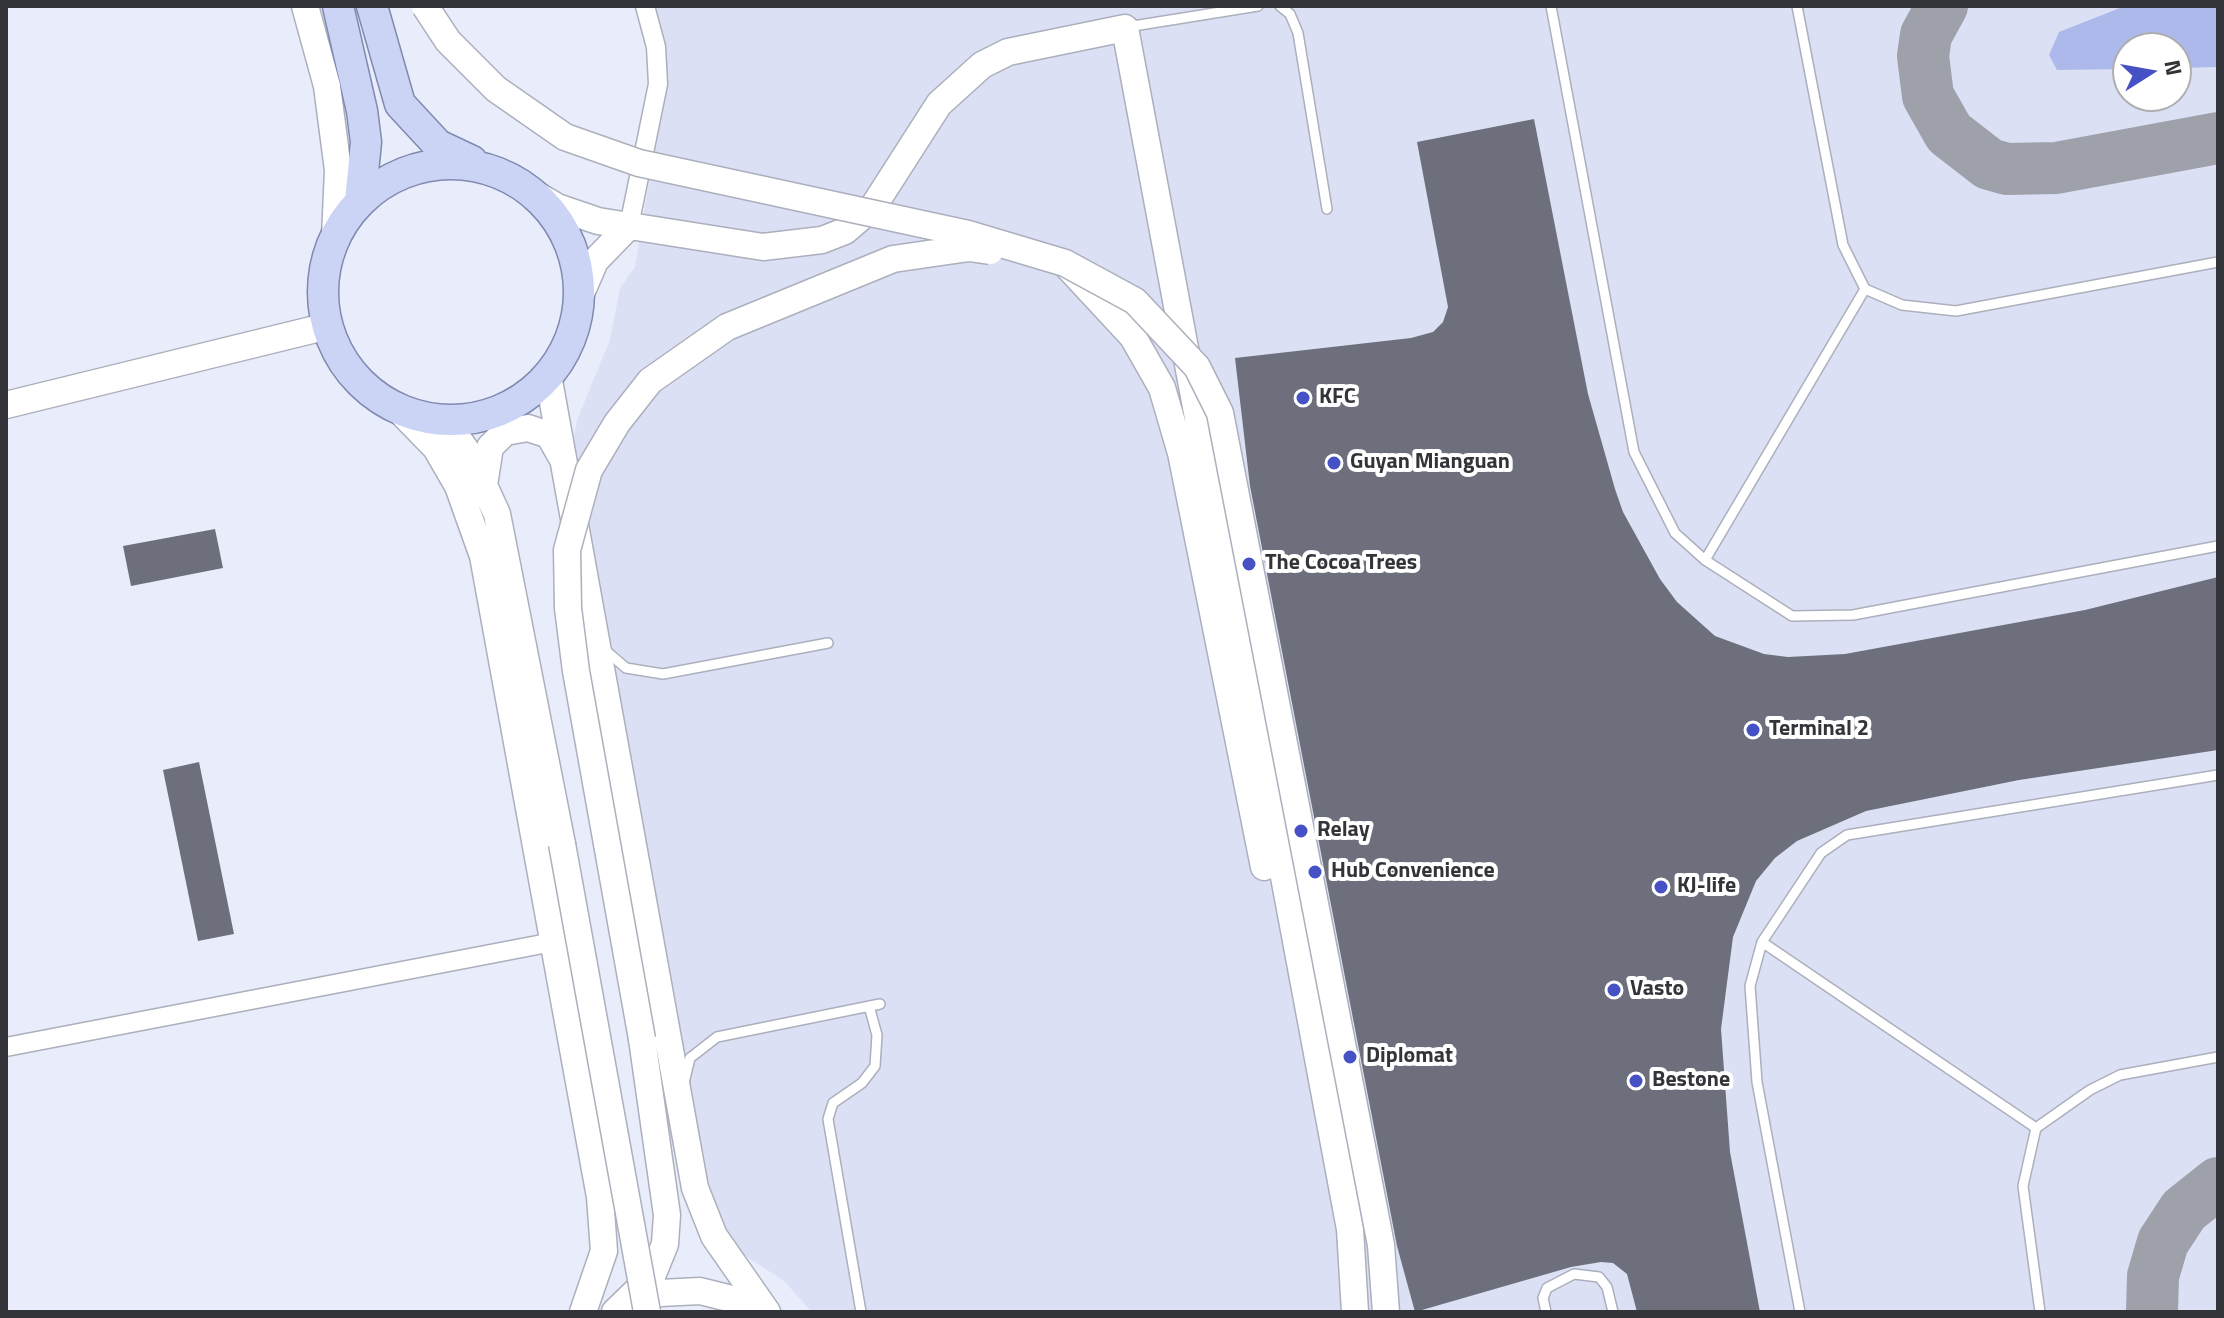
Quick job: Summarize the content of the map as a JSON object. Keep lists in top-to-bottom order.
{
  "places": [
    "KFC",
    "Guyan Mianguan",
    "The Cocoa Trees",
    "Terminal 2",
    "Relay",
    "Hub Convenience",
    "KJ-life",
    "Vasto",
    "Diplomat",
    "Bestone"
  ],
  "north": "right"
}
